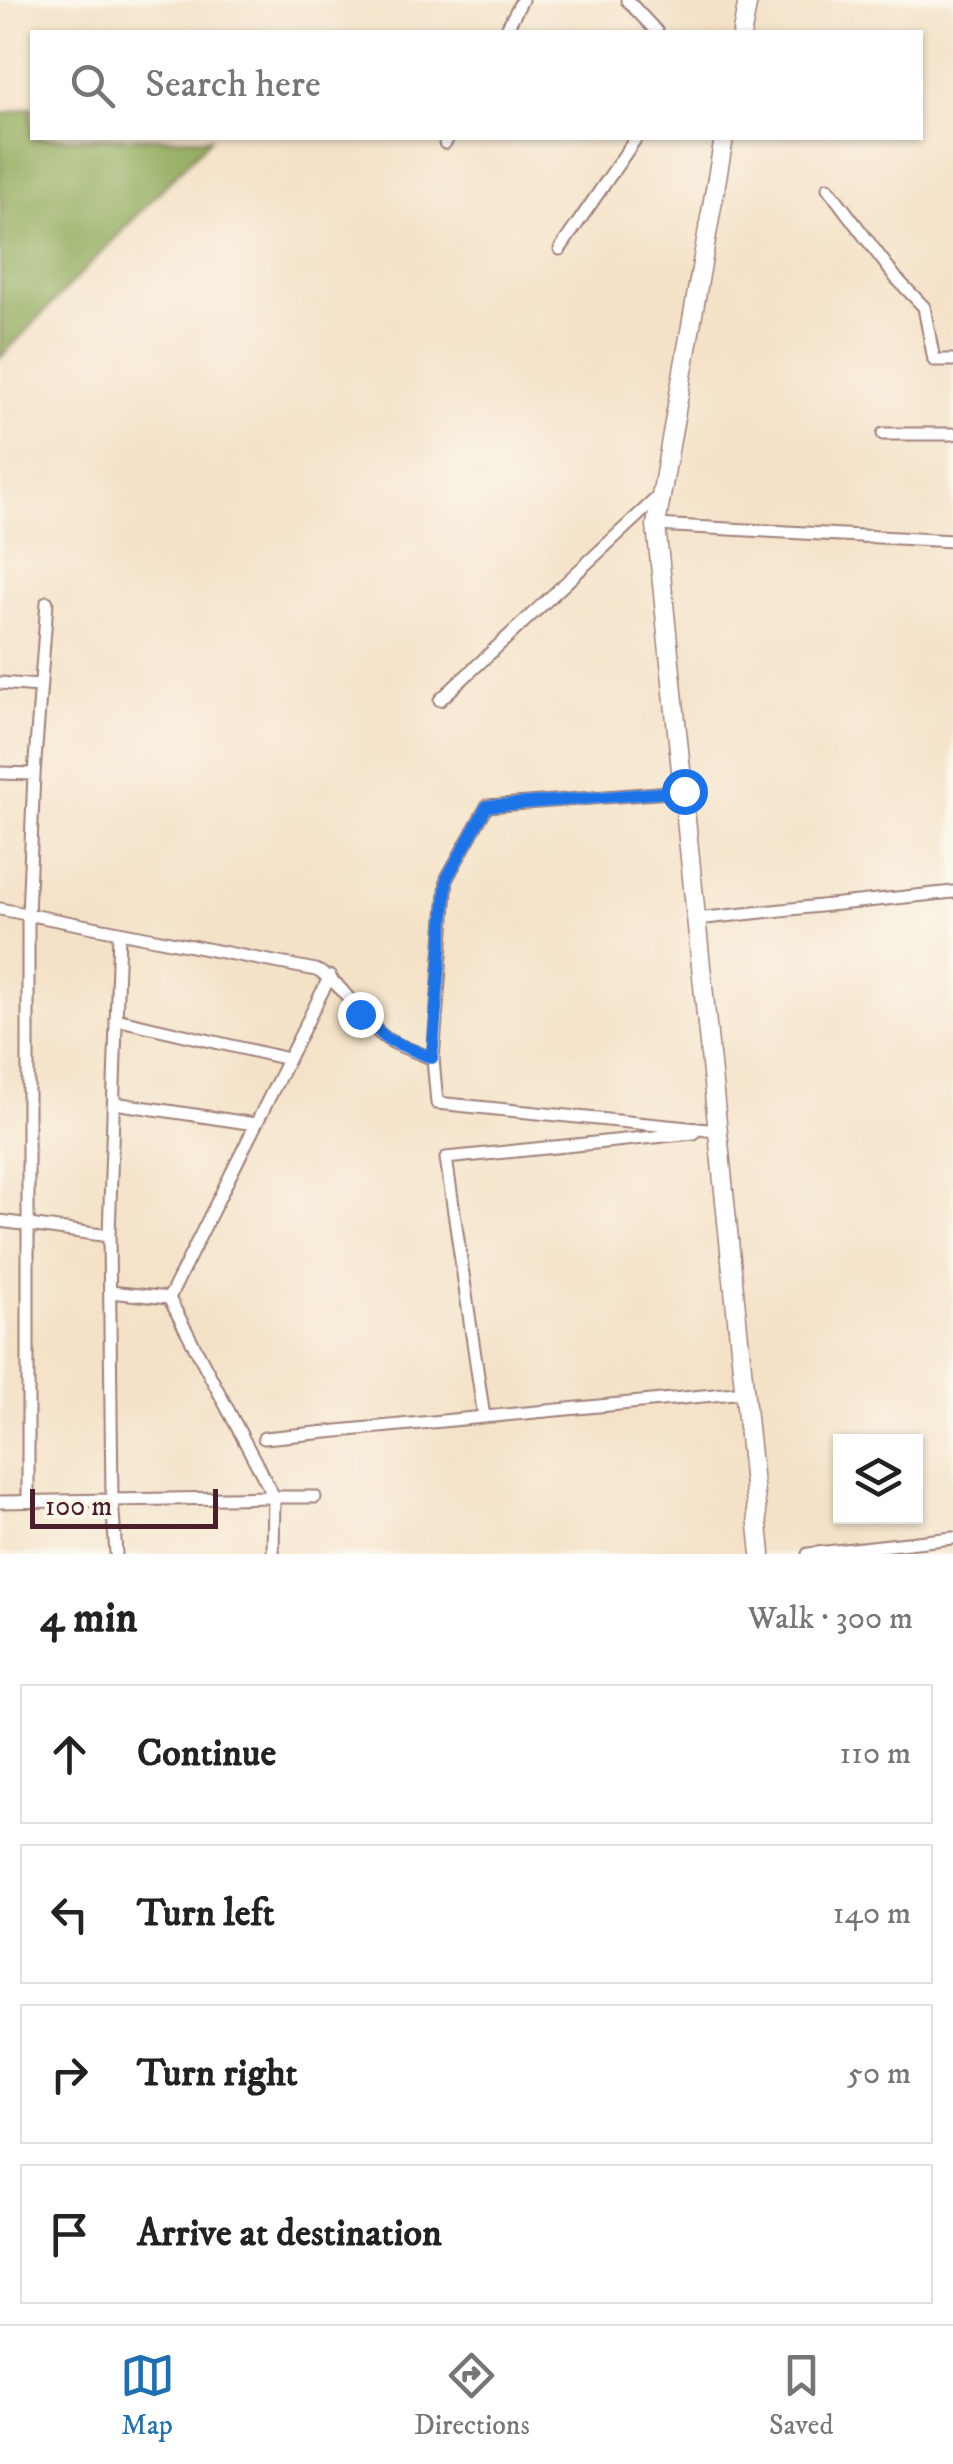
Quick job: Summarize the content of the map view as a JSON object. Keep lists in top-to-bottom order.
{
  "scale_bar": "100 m",
  "page": {
    "search": "Search here",
    "scale": "100 m",
    "heading": ["4 min", "Walk · 300 m"],
    "list": [
      ["Continue", "110 m"],
      ["Turn left", "140 m"],
      ["Turn right", "50 m"],
      "Arrive at destination"
    ],
    "nav": ["Map", "Directions", "Saved"]
  }
}
